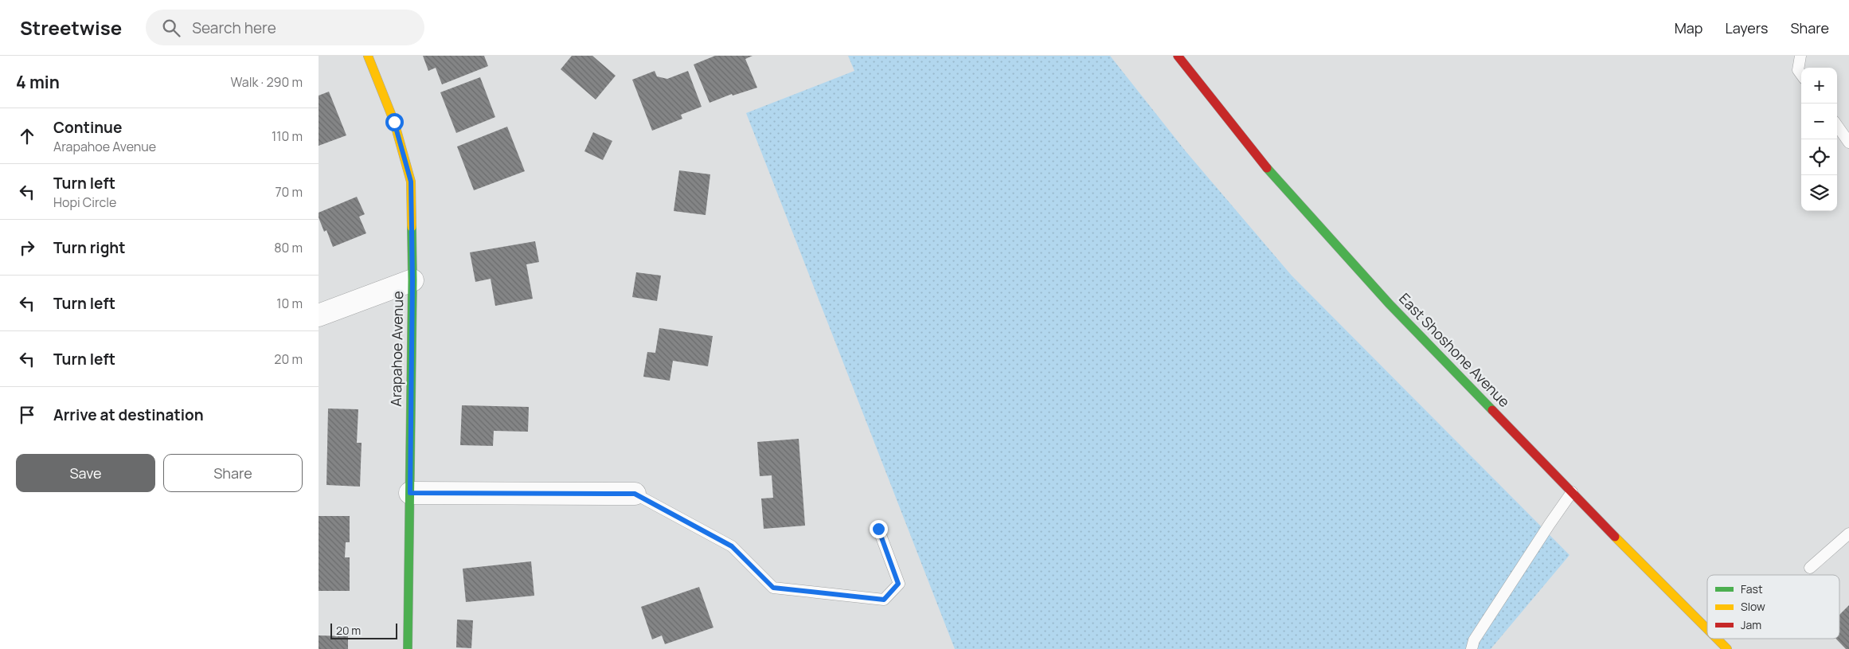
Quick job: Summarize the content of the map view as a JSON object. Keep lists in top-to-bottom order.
{
  "streets": {
    "street": ["Arapahoe Avenue", "East Shoshone Avenue"]
  },
  "legend": ["Fast", "Slow", "Jam"],
  "scale_bar": "20 m",
  "page": {
    "header": "Streetwise",
    "search": "Search here",
    "nav": ["Map", "Layers", "Share"],
    "heading": ["4 min", "Walk · 290 m"],
    "map_buttons": ["+", "−"],
    "list": [
      ["Continue", "Arapahoe Avenue", "110 m"],
      ["Turn left", "Hopi Circle", "70 m"],
      ["Turn right", "80 m"],
      ["Turn left", "10 m"],
      ["Turn left", "20 m"],
      "Arrive at destination"
    ],
    "buttons": ["Save", "Share"],
    "scale": "20 m"
  }
}
